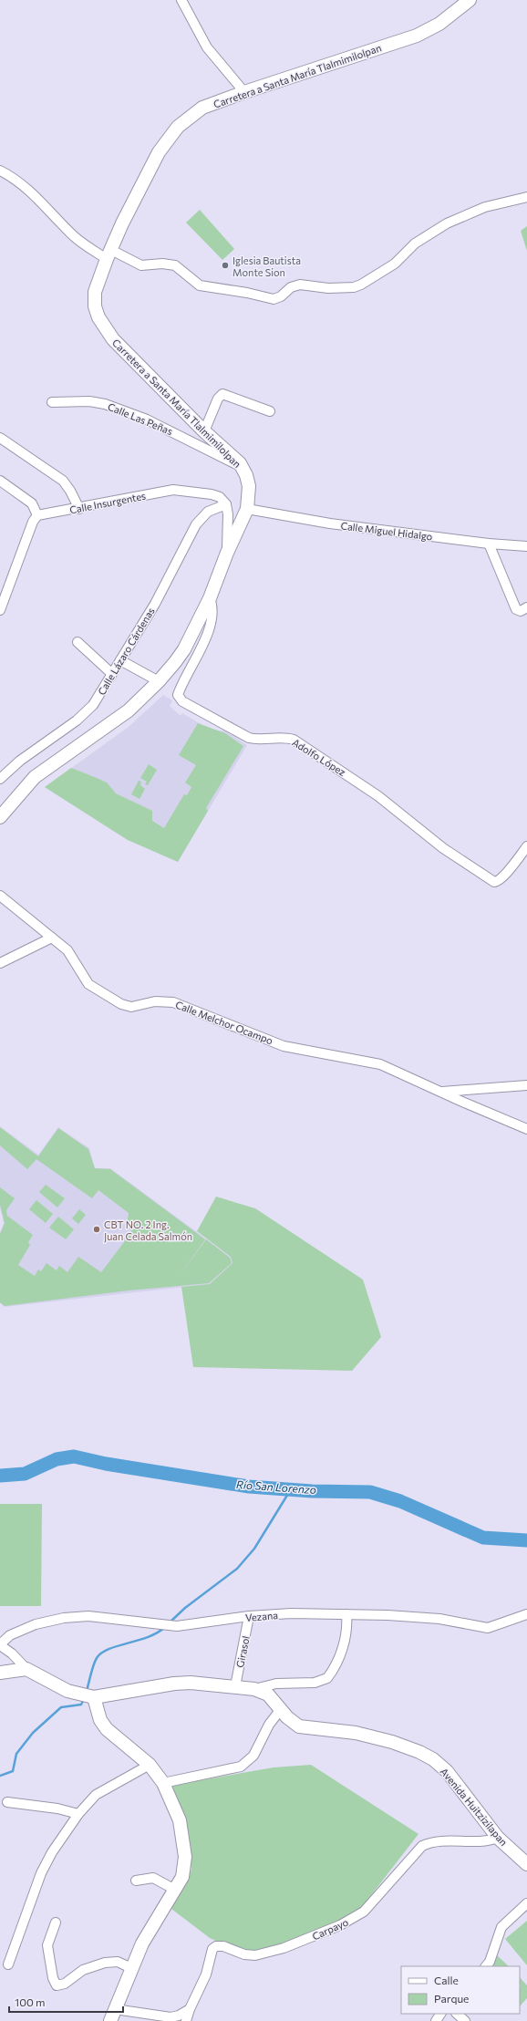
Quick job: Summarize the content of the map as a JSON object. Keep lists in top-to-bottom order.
{
  "streets": {
    "main road": ["Carretera a Santa María Tlalmimilolpan", "Avenida Huitzizilapan"],
    "street": [
      "Calle Las Peñas",
      "Calle Insurgentes",
      "Calle Miguel Hidalgo",
      "Calle Lázaro Cárdenas",
      "Adolfo López",
      "Calle Melchor Ocampo",
      "Vezana",
      "Girasol",
      "Carpayo"
    ]
  },
  "crossings": [
    ["Carretera a Santa María Tlalmimilolpan", "Calle Las Peñas"],
    ["Carretera a Santa María Tlalmimilolpan", "Calle Miguel Hidalgo"],
    ["Carretera a Santa María Tlalmimilolpan", "Adolfo López"],
    ["Calle Insurgentes", "Calle Lázaro Cárdenas"],
    ["Vezana", "Girasol"],
    ["Girasol", "Avenida Huitzizilapan"],
    ["Avenida Huitzizilapan", "Carpayo"]
  ],
  "water": ["Río San Lorenzo"],
  "places": ["Iglesia Bautista Monte Sion", "CBT NO. 2 Ing. Juan Celada Salmón"],
  "legend": ["Calle", "Parque"],
  "scale_bar": "100 m"
}
